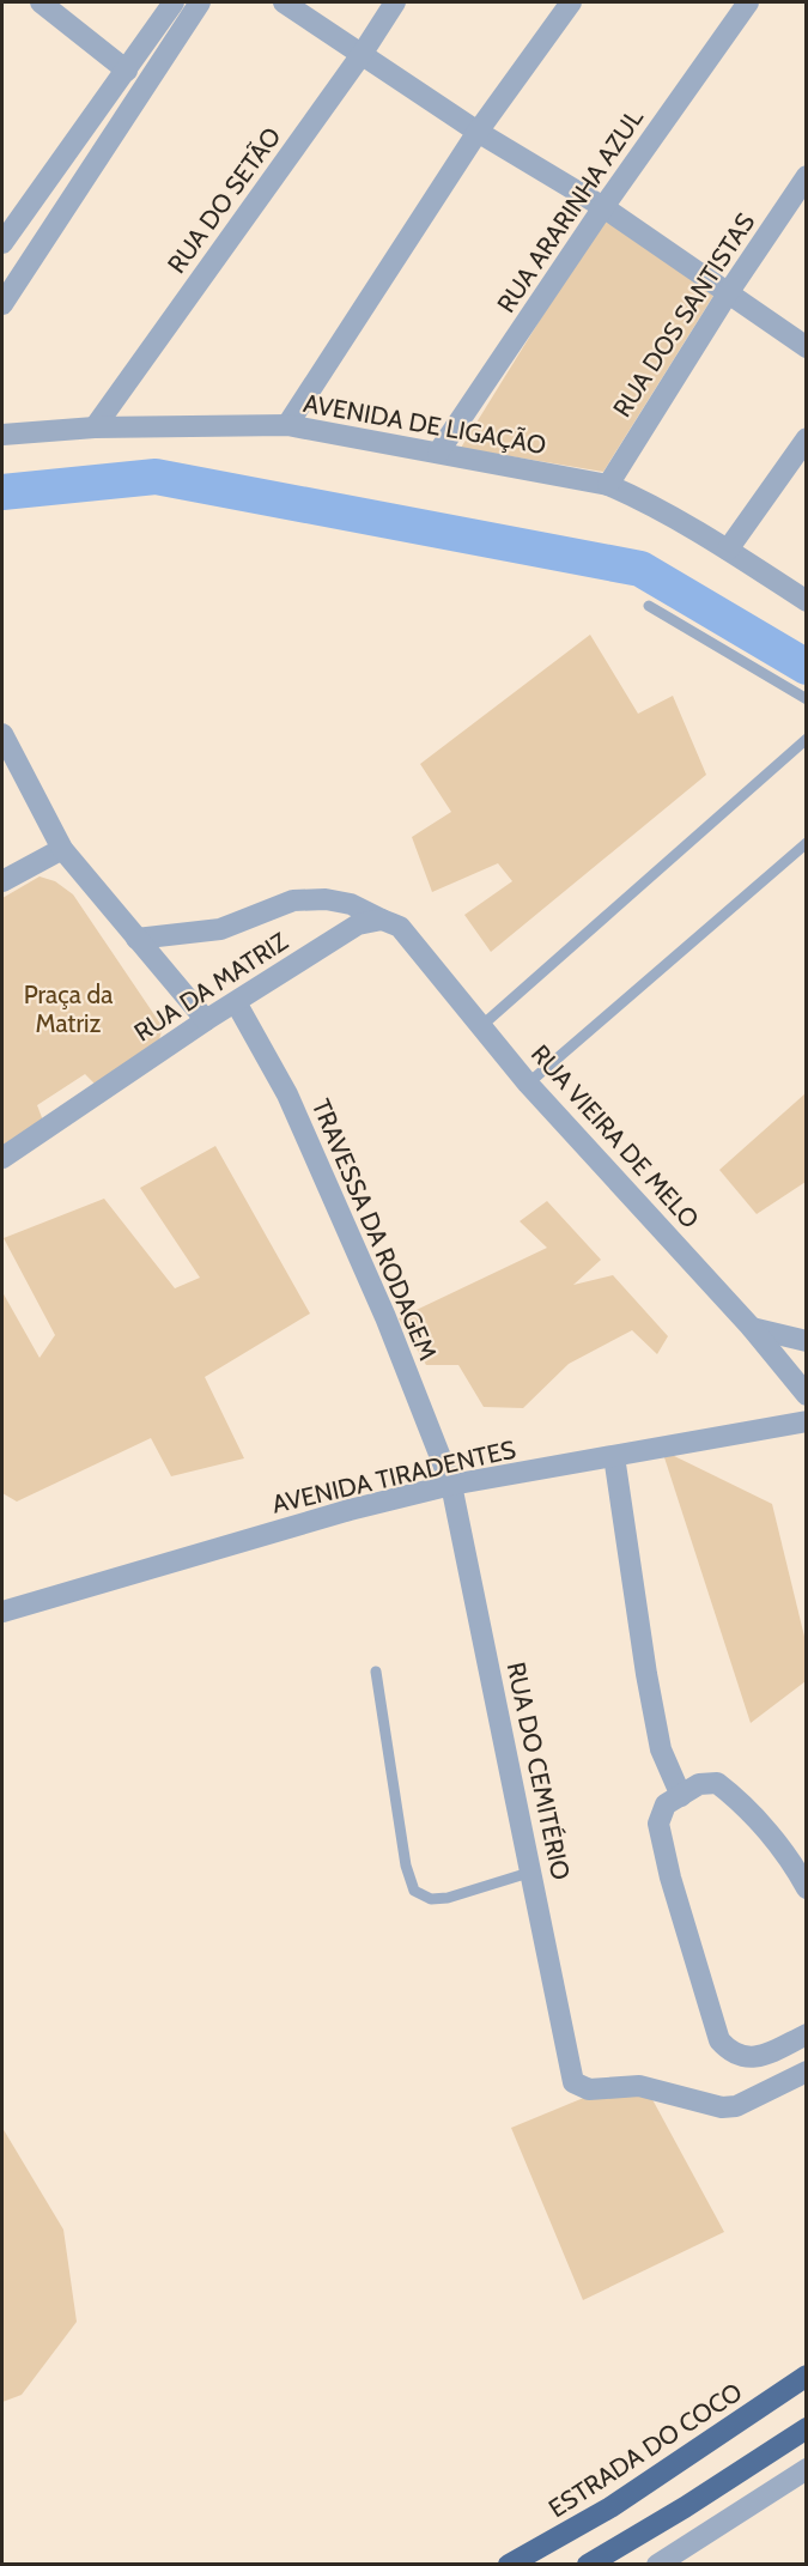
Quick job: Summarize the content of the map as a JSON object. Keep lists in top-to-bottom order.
{
  "streets": {
    "highway": ["ESTRADA DO COCO"],
    "street": [
      "RUA DO SETÃO",
      "RUA ARARINHA AZUL",
      "RUA DOS SANTISTAS",
      "AVENIDA DE LIGAÇÃO",
      "RUA DA MATRIZ",
      "RUA VIEIRA DE MELO",
      "TRAVESSA DA RODAGEM",
      "AVENIDA TIRADENTES",
      "RUA DO CEMITÉRIO"
    ]
  },
  "crossings": [
    ["RUA DO SETÃO", "AVENIDA DE LIGAÇÃO"],
    ["RUA ARARINHA AZUL", "AVENIDA DE LIGAÇÃO"],
    ["RUA DOS SANTISTAS", "AVENIDA DE LIGAÇÃO"],
    ["RUA DA MATRIZ", "RUA VIEIRA DE MELO"],
    ["RUA DA MATRIZ", "TRAVESSA DA RODAGEM"],
    ["TRAVESSA DA RODAGEM", "AVENIDA TIRADENTES"],
    ["TRAVESSA DA RODAGEM", "RUA DO CEMITÉRIO"],
    ["AVENIDA TIRADENTES", "RUA DO CEMITÉRIO"]
  ],
  "parks": ["Praça da Matriz"]
}
